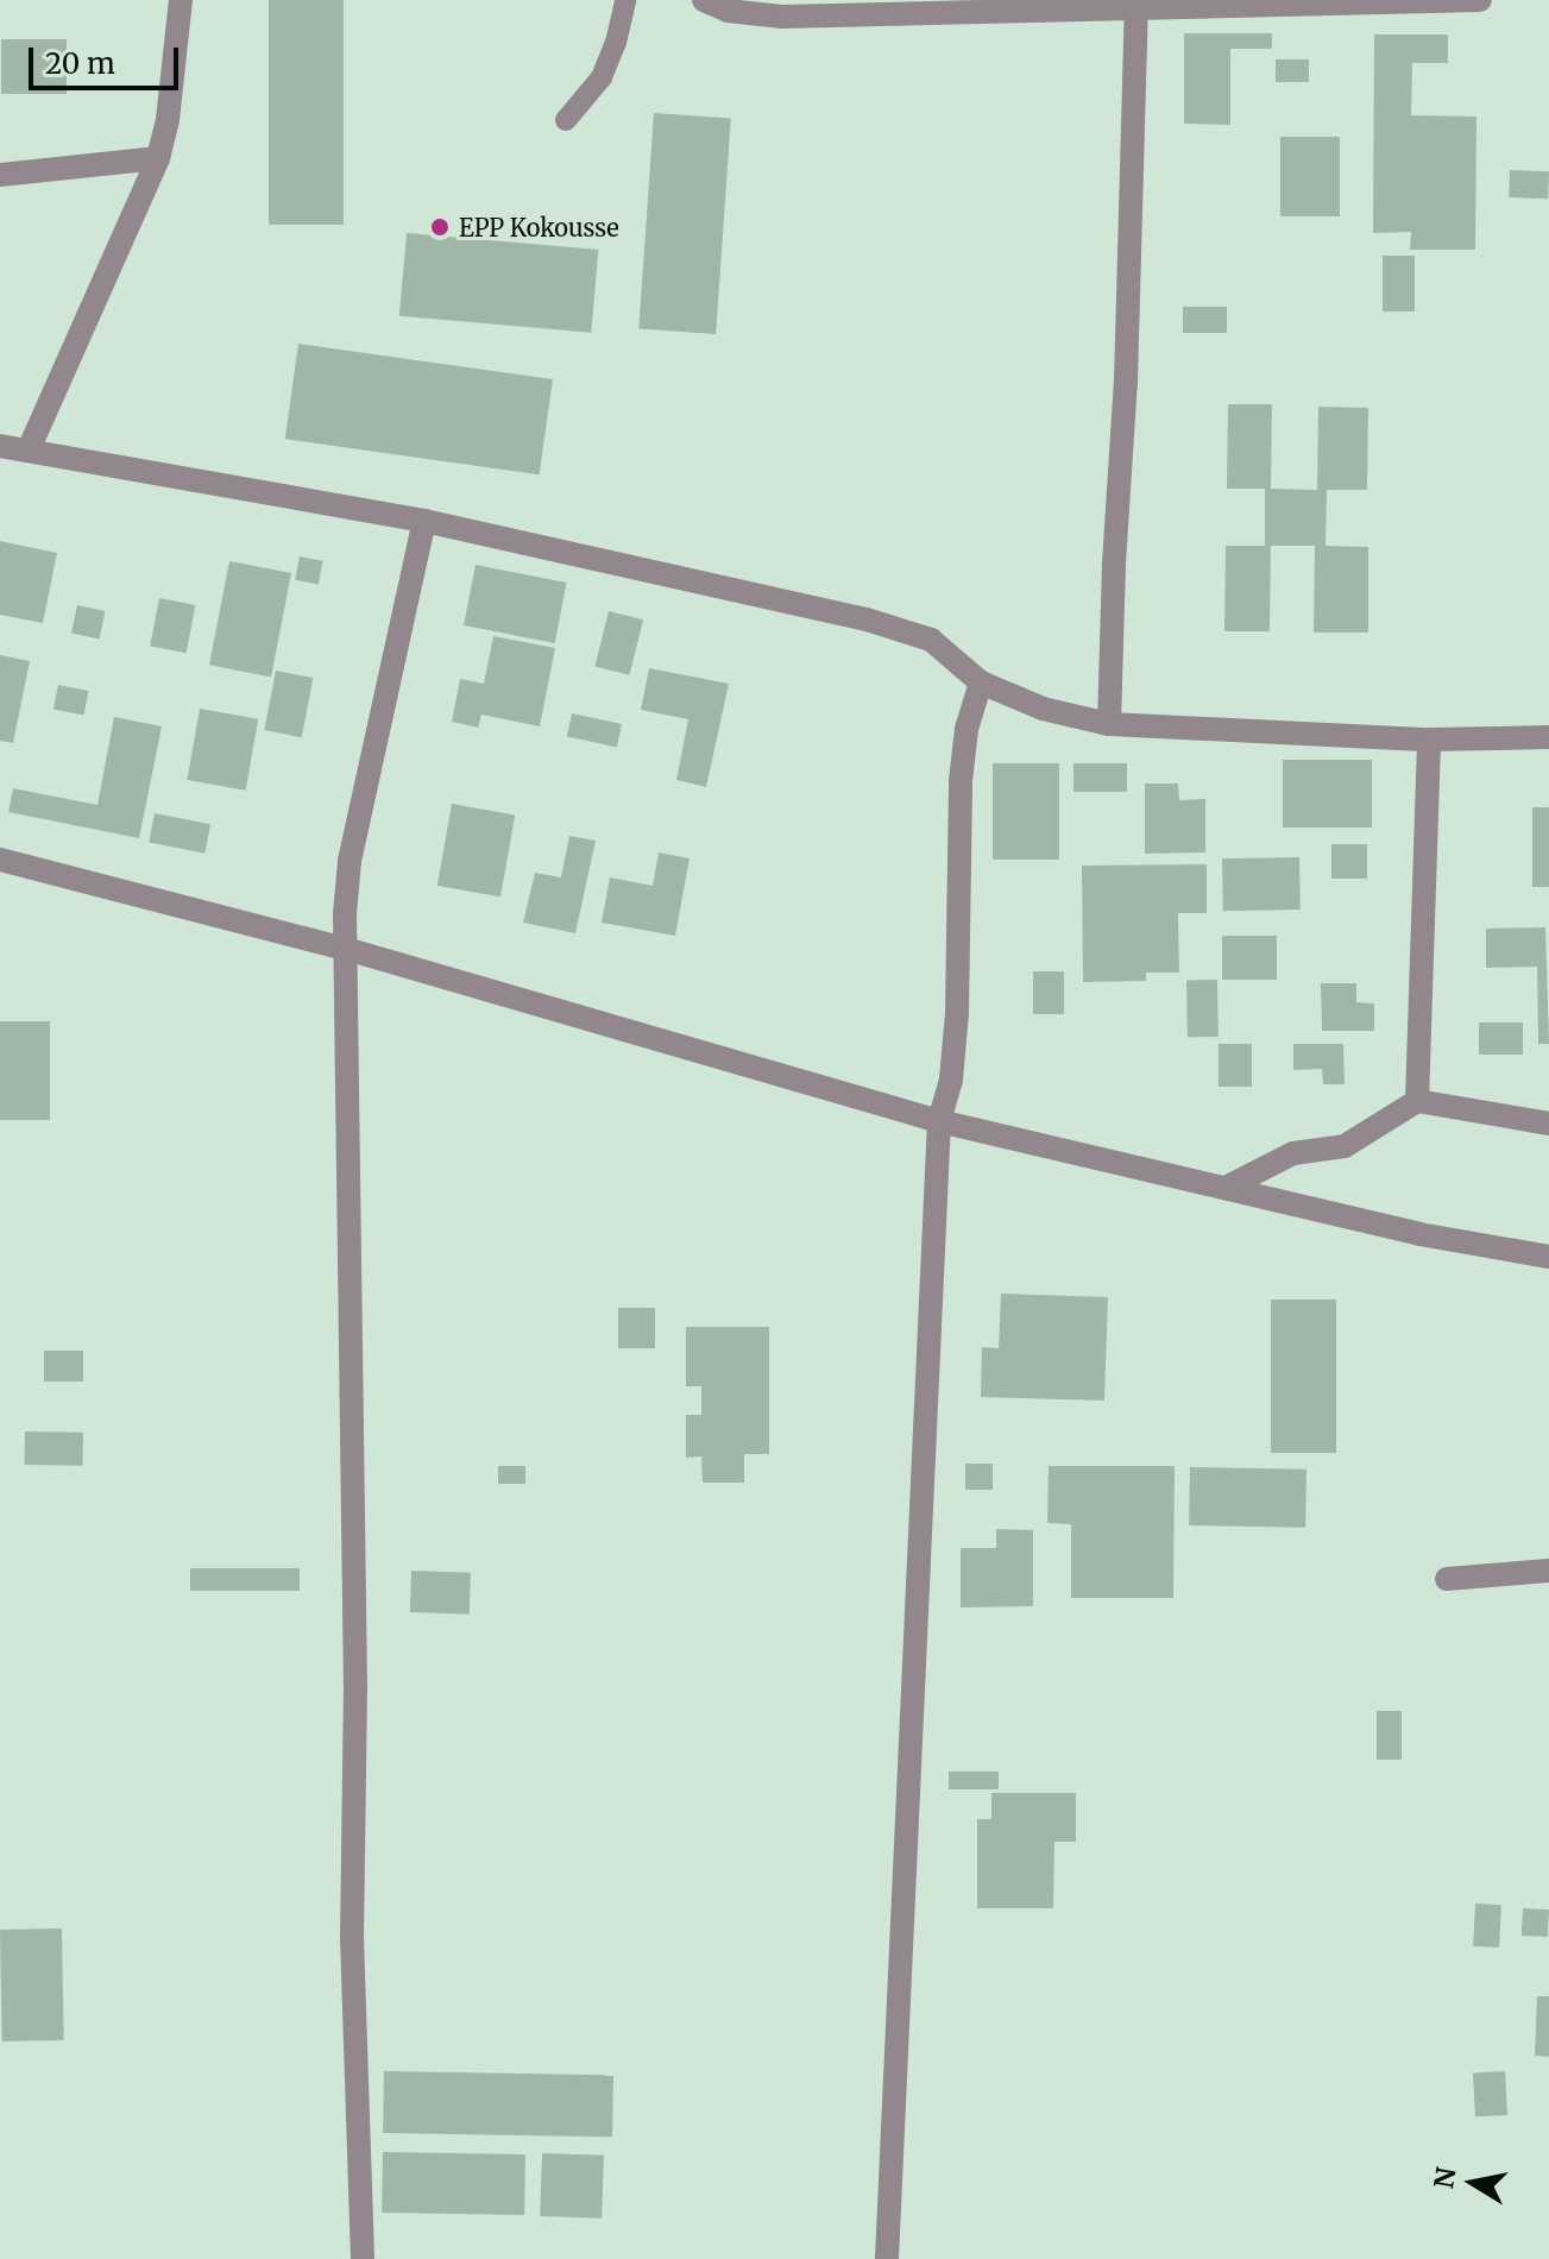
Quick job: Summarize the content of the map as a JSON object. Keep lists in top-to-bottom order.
{
  "places": ["EPP Kokousse"],
  "scale_bar": "20 m",
  "north": "left"
}
